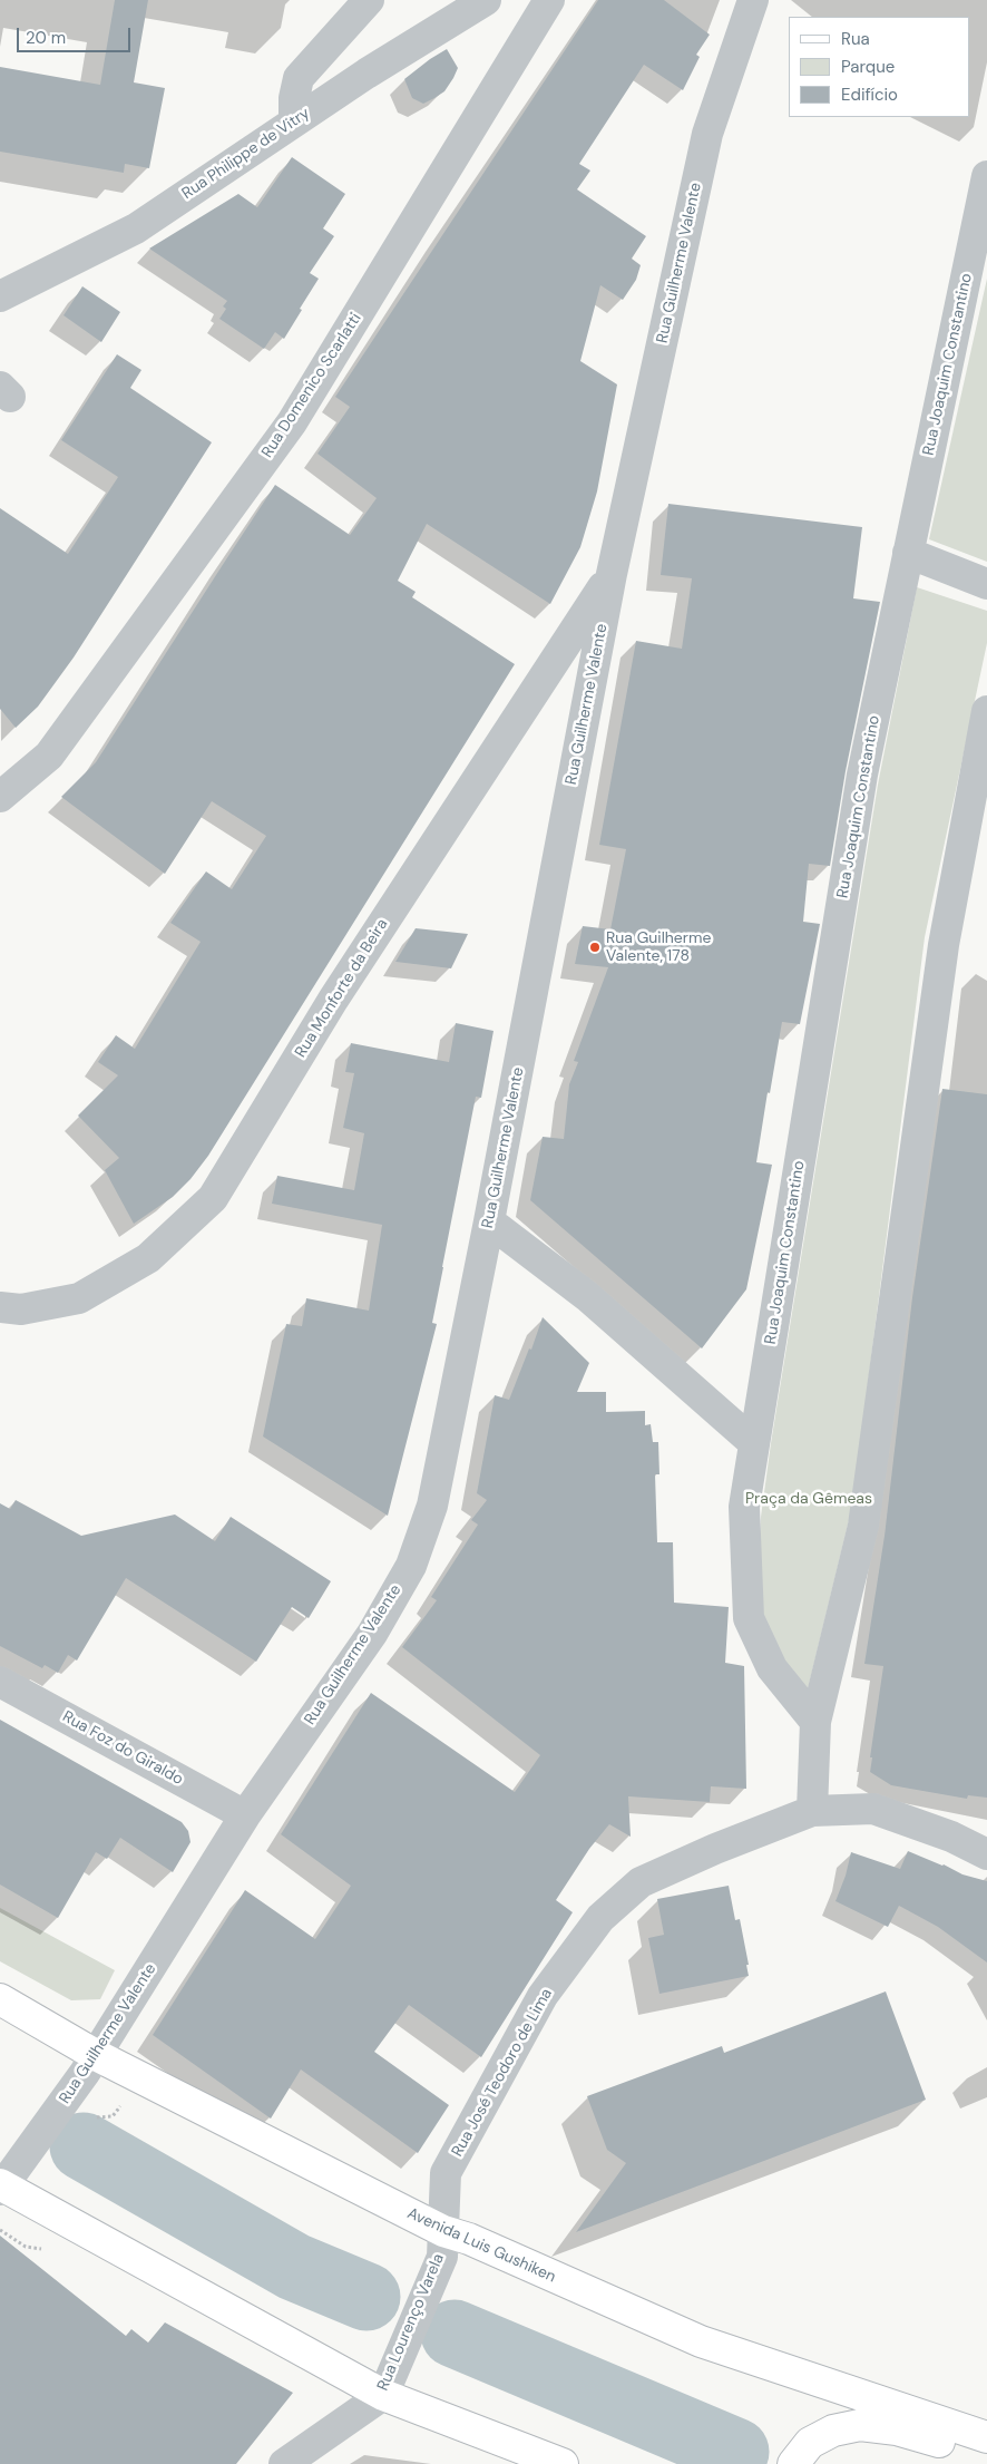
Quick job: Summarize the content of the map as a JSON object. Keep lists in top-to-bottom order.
{
  "streets": {
    "main road": ["Avenida Luis Gushiken"],
    "street": [
      "Rua Philippe de Vitry",
      "Rua Guilherme Valente",
      "Rua Joaquim Constantino",
      "Rua Domenico Scarlatti",
      "Rua Monforte da Beira",
      "Rua Foz do Giraldo",
      "Rua José Teodoro de Lima",
      "Rua Lourenço Varela"
    ]
  },
  "crossings": [
    ["Rua Guilherme Valente", "Rua Monforte da Beira"],
    ["Rua Guilherme Valente", "Rua Foz do Giraldo"],
    ["Rua Guilherme Valente", "Avenida Luis Gushiken"],
    ["Rua José Teodoro de Lima", "Avenida Luis Gushiken"],
    ["Rua José Teodoro de Lima", "Rua Lourenço Varela"],
    ["Avenida Luis Gushiken", "Rua Lourenço Varela"]
  ],
  "parks": ["Praça da Gêmeas"],
  "places": ["Rua Guilherme Valente, 178"],
  "legend": ["Rua", "Parque", "Edifício"],
  "scale_bar": "20 m"
}
